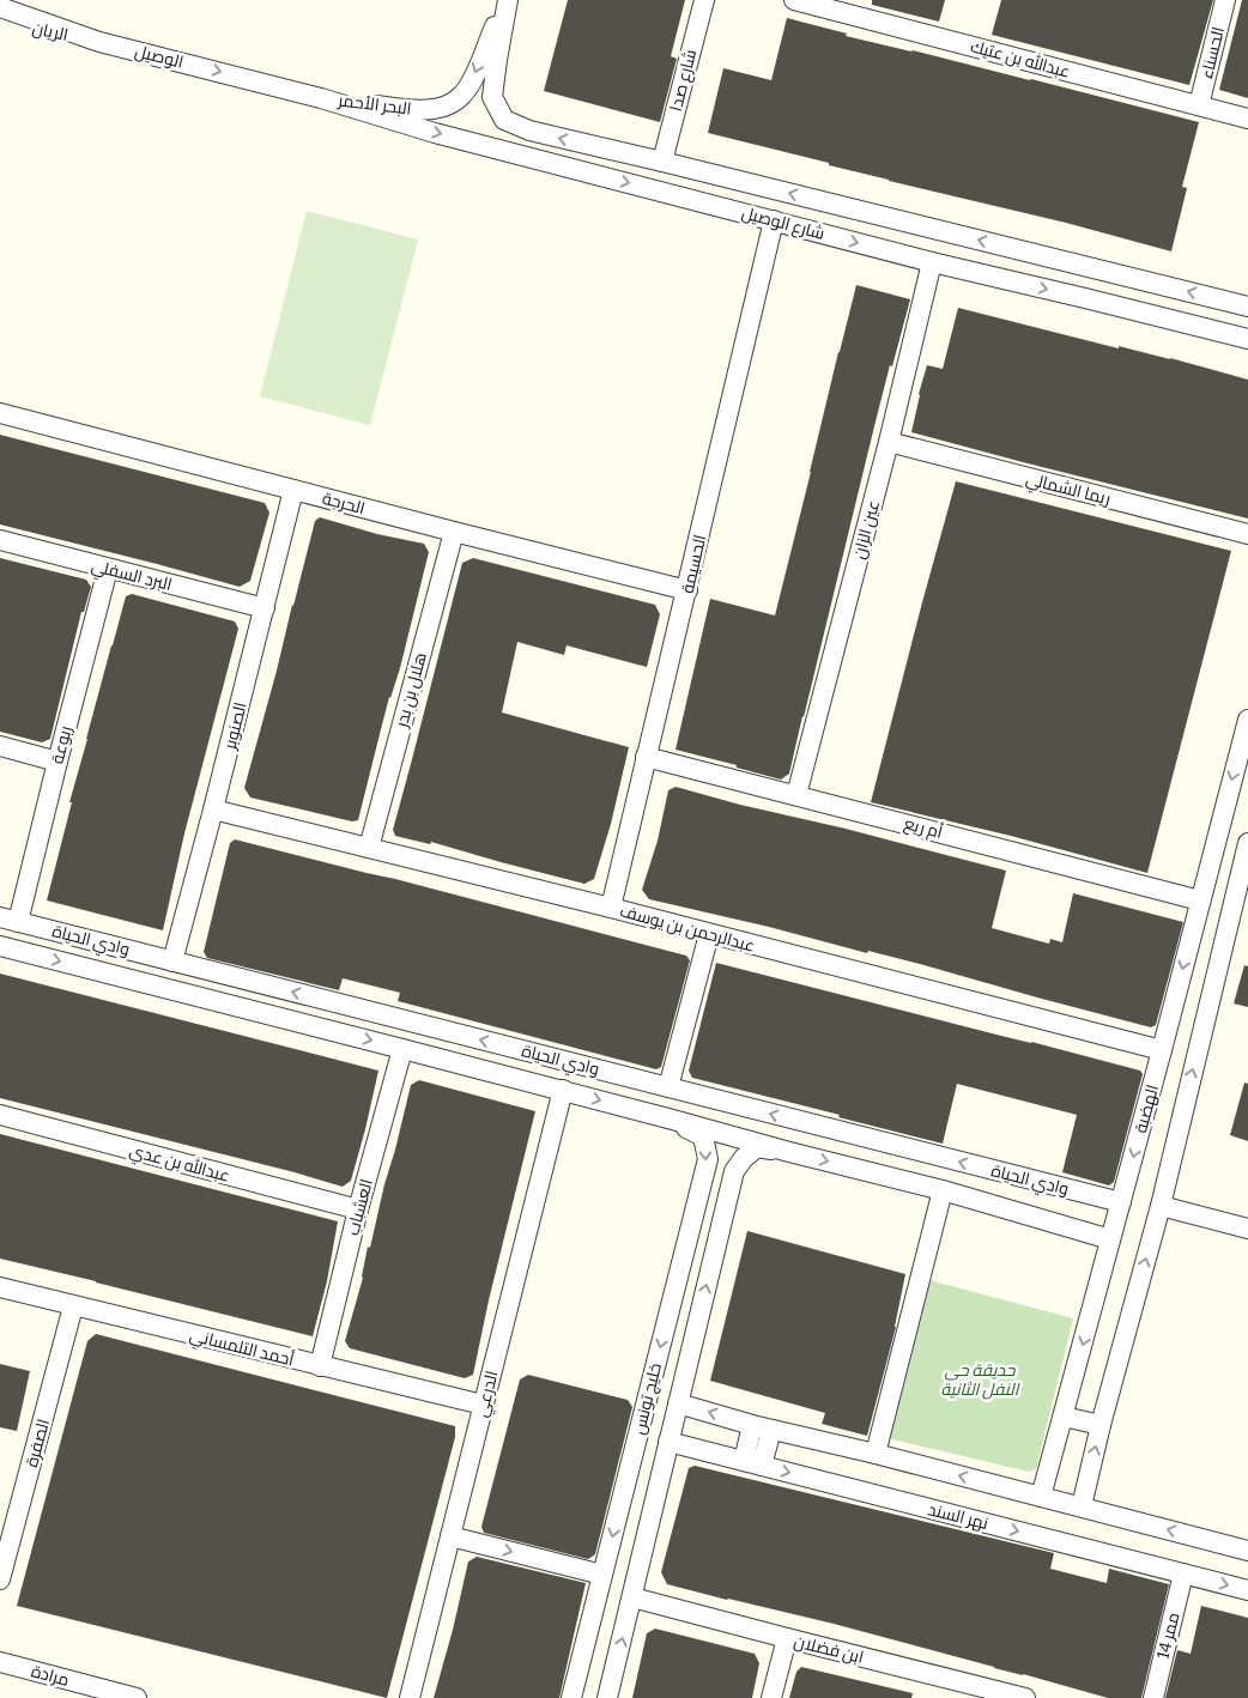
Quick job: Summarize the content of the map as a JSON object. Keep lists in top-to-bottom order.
{
  "streets": {
    "street": [
      "الريان",
      "الحسناء",
      "الوصيل",
      "عبدالله بن عتيك",
      "شارع صدا",
      "البحر الأحمر",
      "شارع الوصيل",
      "ريما الشمالي",
      "الحرجة",
      "عين الزان",
      "الحسيمة",
      "البرد السفلي",
      "هلال بن بدر",
      "الصنوبر",
      "ربوعة",
      "أم ريع",
      "عبدالرحمن بن يوسف",
      "وادي الحياة",
      "الهضبة",
      "عبدالله بن عدي",
      "العشباب",
      "أحمد التلمساني",
      "الدرعي",
      "خليج تونس",
      "الصفرة",
      "نهر السند",
      "ممر 14",
      "ابن فضلان",
      "مرادة"
    ]
  },
  "crossings": [
    ["الريان", "الوصيل"],
    ["الحسناء", "عبدالله بن عتيك"],
    ["الوصيل", "البحر الأحمر"],
    ["الوصيل", "شارع الوصيل"],
    ["شارع صدا", "شارع الوصيل"],
    ["البحر الأحمر", "شارع الوصيل"],
    ["شارع الوصيل", "عين الزان"],
    ["شارع الوصيل", "الحسيمة"],
    ["ريما الشمالي", "عين الزان"],
    ["الحرجة", "الحسيمة"],
    ["الحرجة", "هلال بن بدر"],
    ["الحرجة", "الصنوبر"],
    ["عين الزان", "أم ريع"],
    ["الحسيمة", "أم ريع"],
    ["الحسيمة", "عبدالرحمن بن يوسف"],
    ["البرد السفلي", "الصنوبر"],
    ["البرد السفلي", "ربوعة"],
    ["هلال بن بدر", "عبدالرحمن بن يوسف"],
    ["الصنوبر", "عبدالرحمن بن يوسف"],
    ["الصنوبر", "وادي الحياة"],
    ["ربوعة", "وادي الحياة"],
    ["أم ريع", "الهضبة"],
    ["عبدالرحمن بن يوسف", "الهضبة"],
    ["وادي الحياة", "الهضبة"],
    ["وادي الحياة", "العشباب"],
    ["وادي الحياة", "الدرعي"],
    ["وادي الحياة", "خليج تونس"],
    ["عبدالله بن عدي", "العشباب"],
    ["العشباب", "أحمد التلمساني"],
    ["أحمد التلمساني", "الدرعي"],
    ["أحمد التلمساني", "الصفرة"],
    ["خليج تونس", "نهر السند"],
    ["خليج تونس", "ابن فضلان"],
    ["نهر السند", "ممر 14"]
  ],
  "one_way": ["الوصيل", "البحر الأحمر"],
  "parks": ["حديقة حي النفل الثانية"]
}
